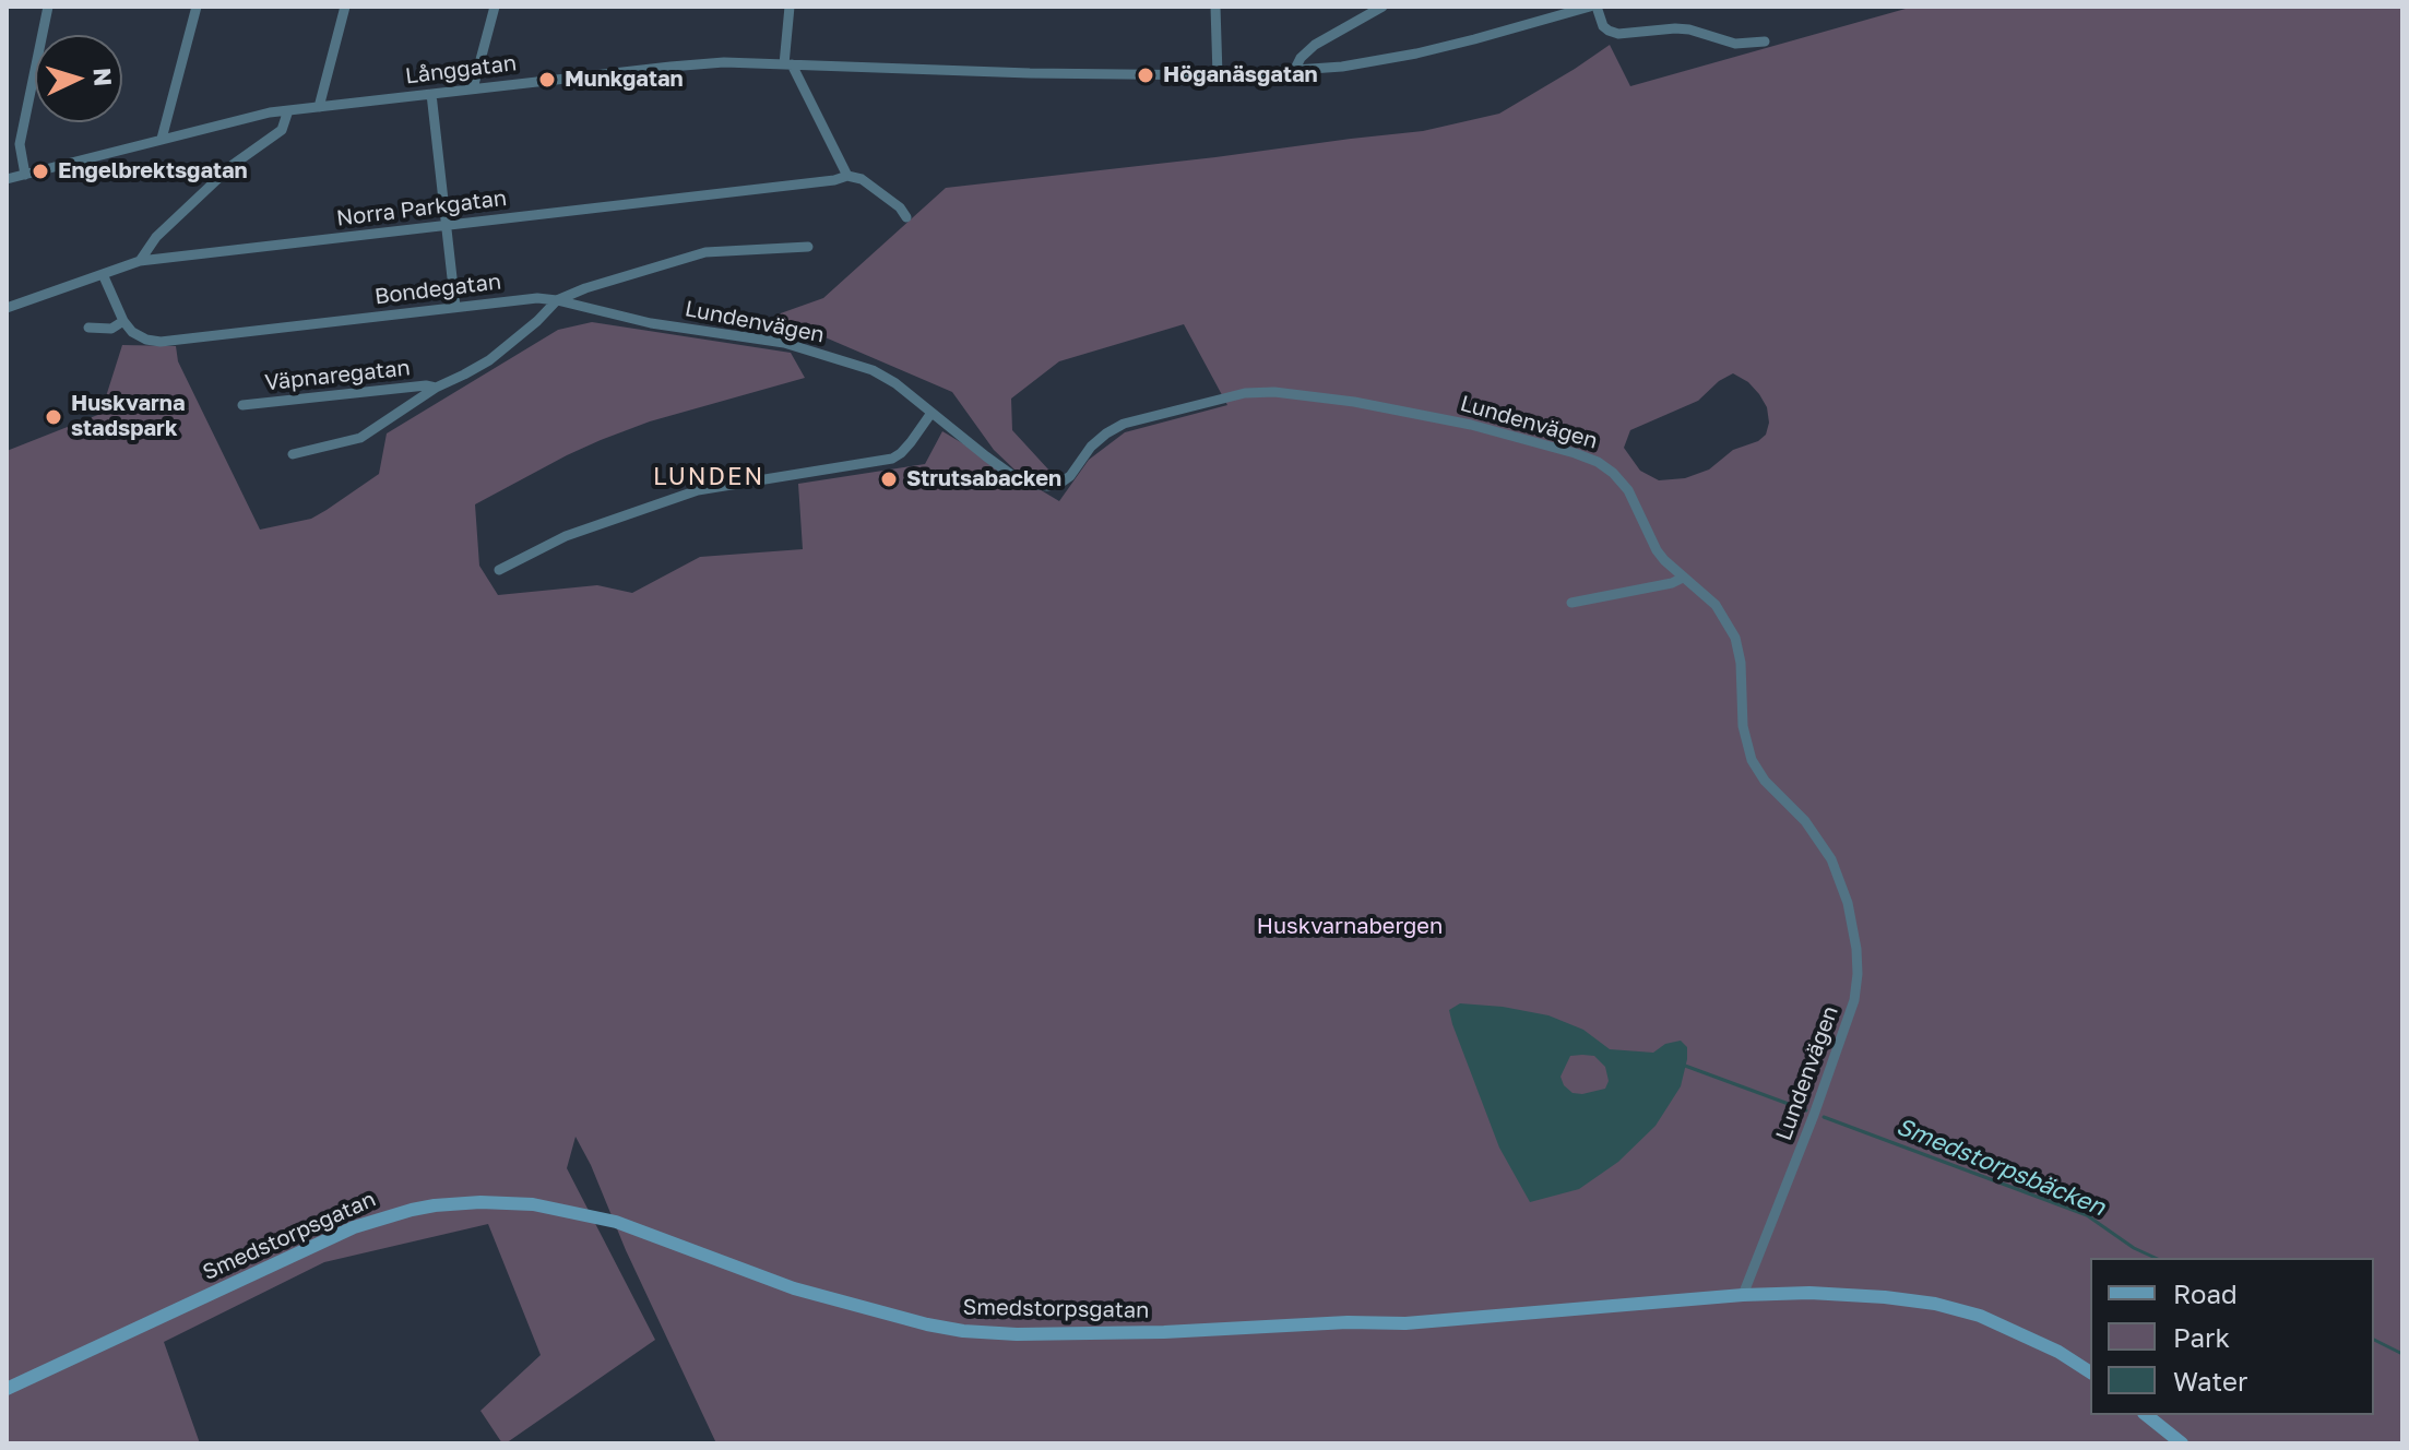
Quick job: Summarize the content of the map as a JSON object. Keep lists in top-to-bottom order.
{
  "streets": {
    "street": [
      "Långgatan",
      "Norra Parkgatan",
      "Bondegatan",
      "Lundenvägen",
      "Väpnaregatan",
      "Smedstorpsgatan"
    ]
  },
  "crossings": [
    ["Bondegatan", "Lundenvägen"],
    ["Bondegatan", "Väpnaregatan"],
    ["Lundenvägen", "Väpnaregatan"],
    ["Lundenvägen", "Smedstorpsgatan"]
  ],
  "districts": ["LUNDEN"],
  "water": ["Smedstorpsbäcken"],
  "parks": ["Huskvarnabergen"],
  "places": [
    "Höganäsgatan",
    "Munkgatan",
    "Engelbrektsgatan",
    "Huskvarna stadspark",
    "Strutsabacken"
  ],
  "legend": ["Road", "Park", "Water"],
  "north": "right"
}
